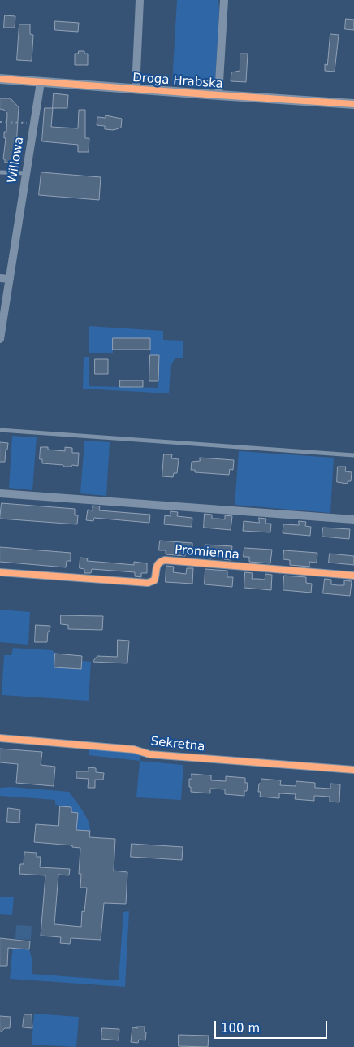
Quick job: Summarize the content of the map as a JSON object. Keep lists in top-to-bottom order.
{
  "streets": {
    "street": [
      "Droga Hrabska",
      "Willowa",
      "Promienna",
      "Sekretna"
    ]
  },
  "crossings": [
    ["Droga Hrabska", "Willowa"]
  ],
  "scale_bar": "100 m"
}
